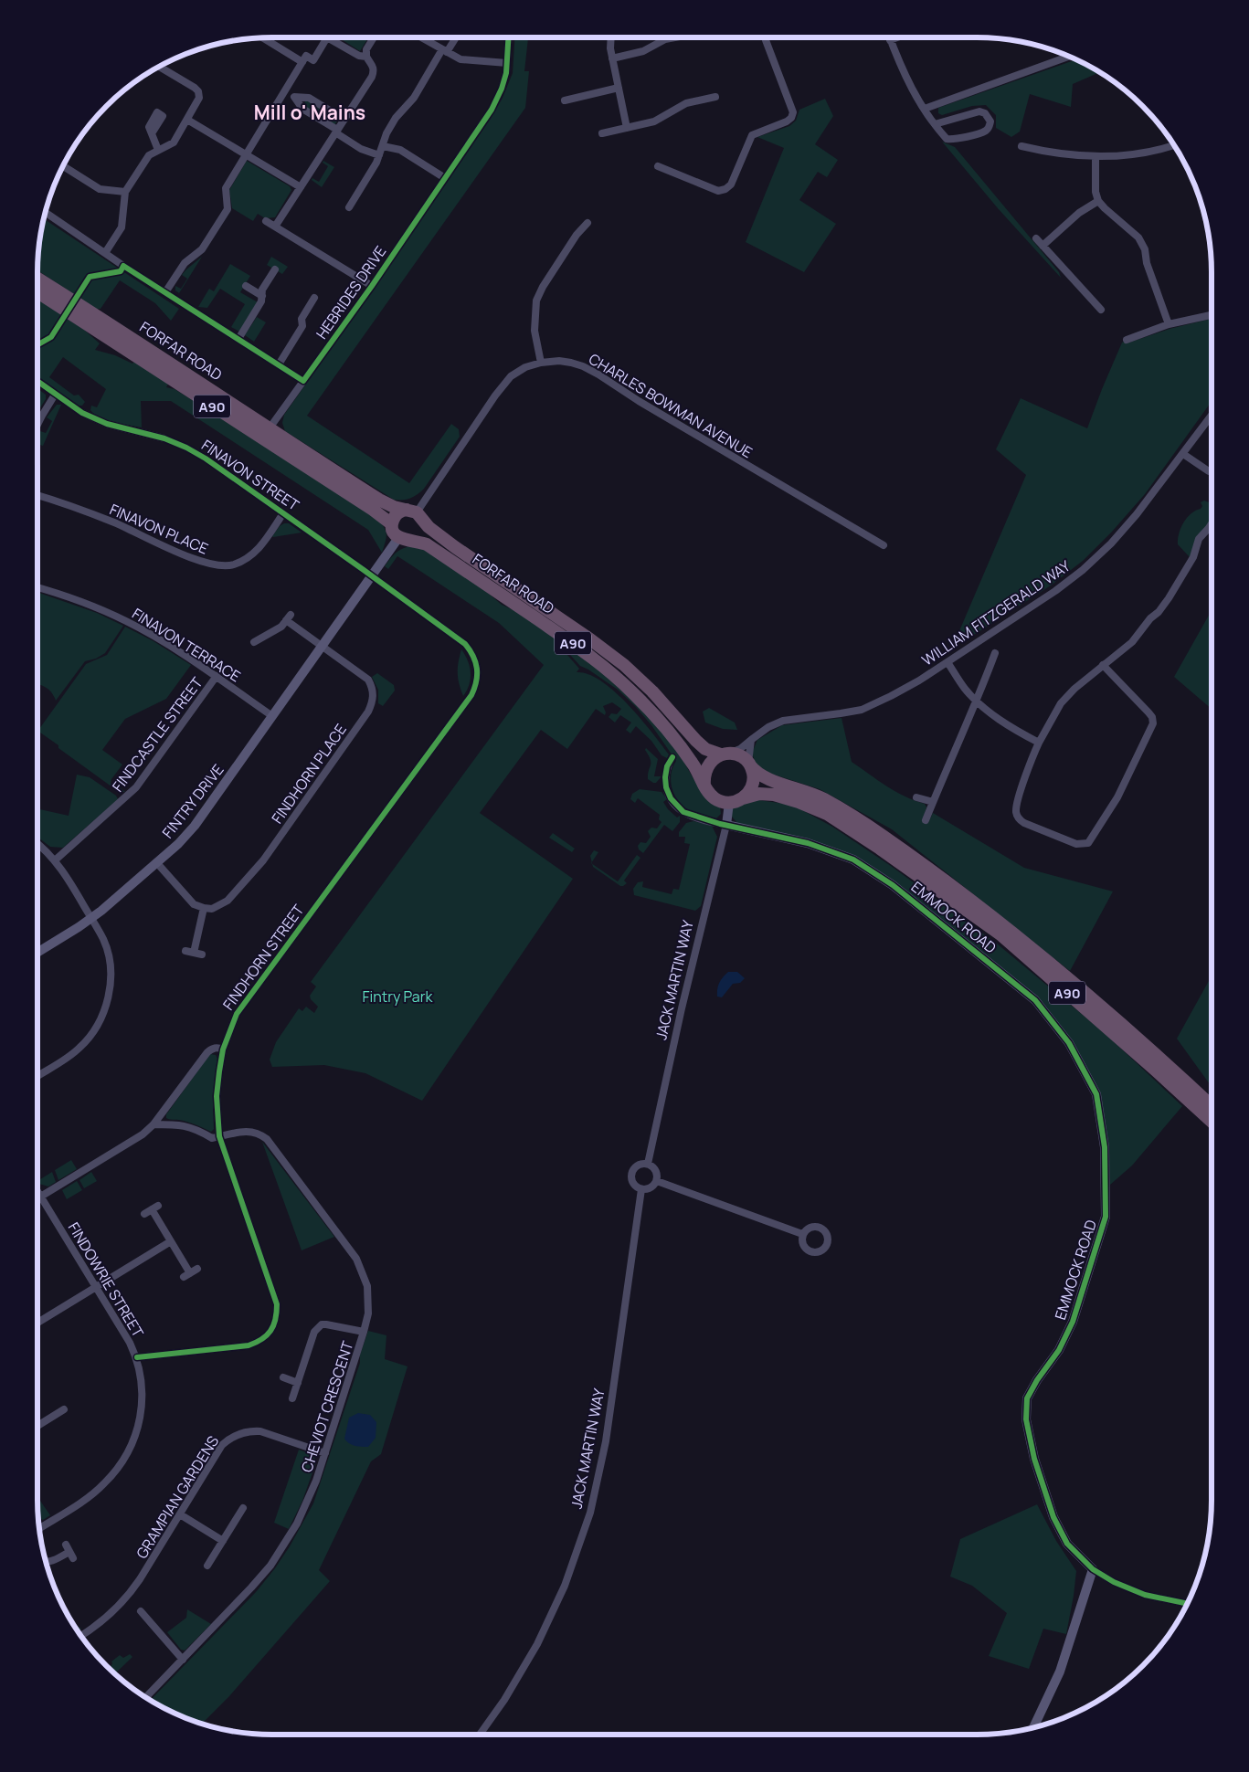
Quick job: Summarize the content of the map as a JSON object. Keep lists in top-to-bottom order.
{
  "streets": {
    "highway": ["FORFAR ROAD", "A90"],
    "street": [
      "HEBRIDES DRIVE",
      "CHARLES BOWMAN AVENUE",
      "FINAVON STREET",
      "FINAVON PLACE",
      "WILLIAM FITZGERALD WAY",
      "FINAVON TERRACE",
      "FINDCASTLE STREET",
      "FINDHORN PLACE",
      "FINTRY DRIVE",
      "EMMOCK ROAD",
      "FINDHORN STREET",
      "JACK MARTIN WAY",
      "FINDOWRIE STREET",
      "CHEVIOT CRESCENT",
      "GRAMPIAN GARDENS"
    ]
  },
  "crossings": [
    ["HEBRIDES DRIVE", "FORFAR ROAD"],
    ["FORFAR ROAD", "CHARLES BOWMAN AVENUE"],
    ["FORFAR ROAD", "A90"],
    ["FORFAR ROAD", "WILLIAM FITZGERALD WAY"],
    ["FORFAR ROAD", "FINTRY DRIVE"],
    ["FORFAR ROAD", "JACK MARTIN WAY"],
    ["CHARLES BOWMAN AVENUE", "A90"],
    ["CHARLES BOWMAN AVENUE", "FINTRY DRIVE"],
    ["A90", "WILLIAM FITZGERALD WAY"],
    ["A90", "FINTRY DRIVE"],
    ["A90", "JACK MARTIN WAY"],
    ["FINAVON STREET", "FINAVON PLACE"],
    ["FINAVON STREET", "FINTRY DRIVE"],
    ["FINAVON STREET", "FINDHORN STREET"],
    ["WILLIAM FITZGERALD WAY", "JACK MARTIN WAY"],
    ["FINAVON TERRACE", "FINDCASTLE STREET"],
    ["FINAVON TERRACE", "FINTRY DRIVE"],
    ["FINDHORN PLACE", "FINTRY DRIVE"],
    ["FINTRY DRIVE", "FINDHORN STREET"],
    ["EMMOCK ROAD", "JACK MARTIN WAY"],
    ["FINDHORN STREET", "FINDOWRIE STREET"],
    ["FINDHORN STREET", "CHEVIOT CRESCENT"],
    ["CHEVIOT CRESCENT", "GRAMPIAN GARDENS"]
  ],
  "districts": ["Mill o' Mains"],
  "parks": ["Fintry Park"]
}
